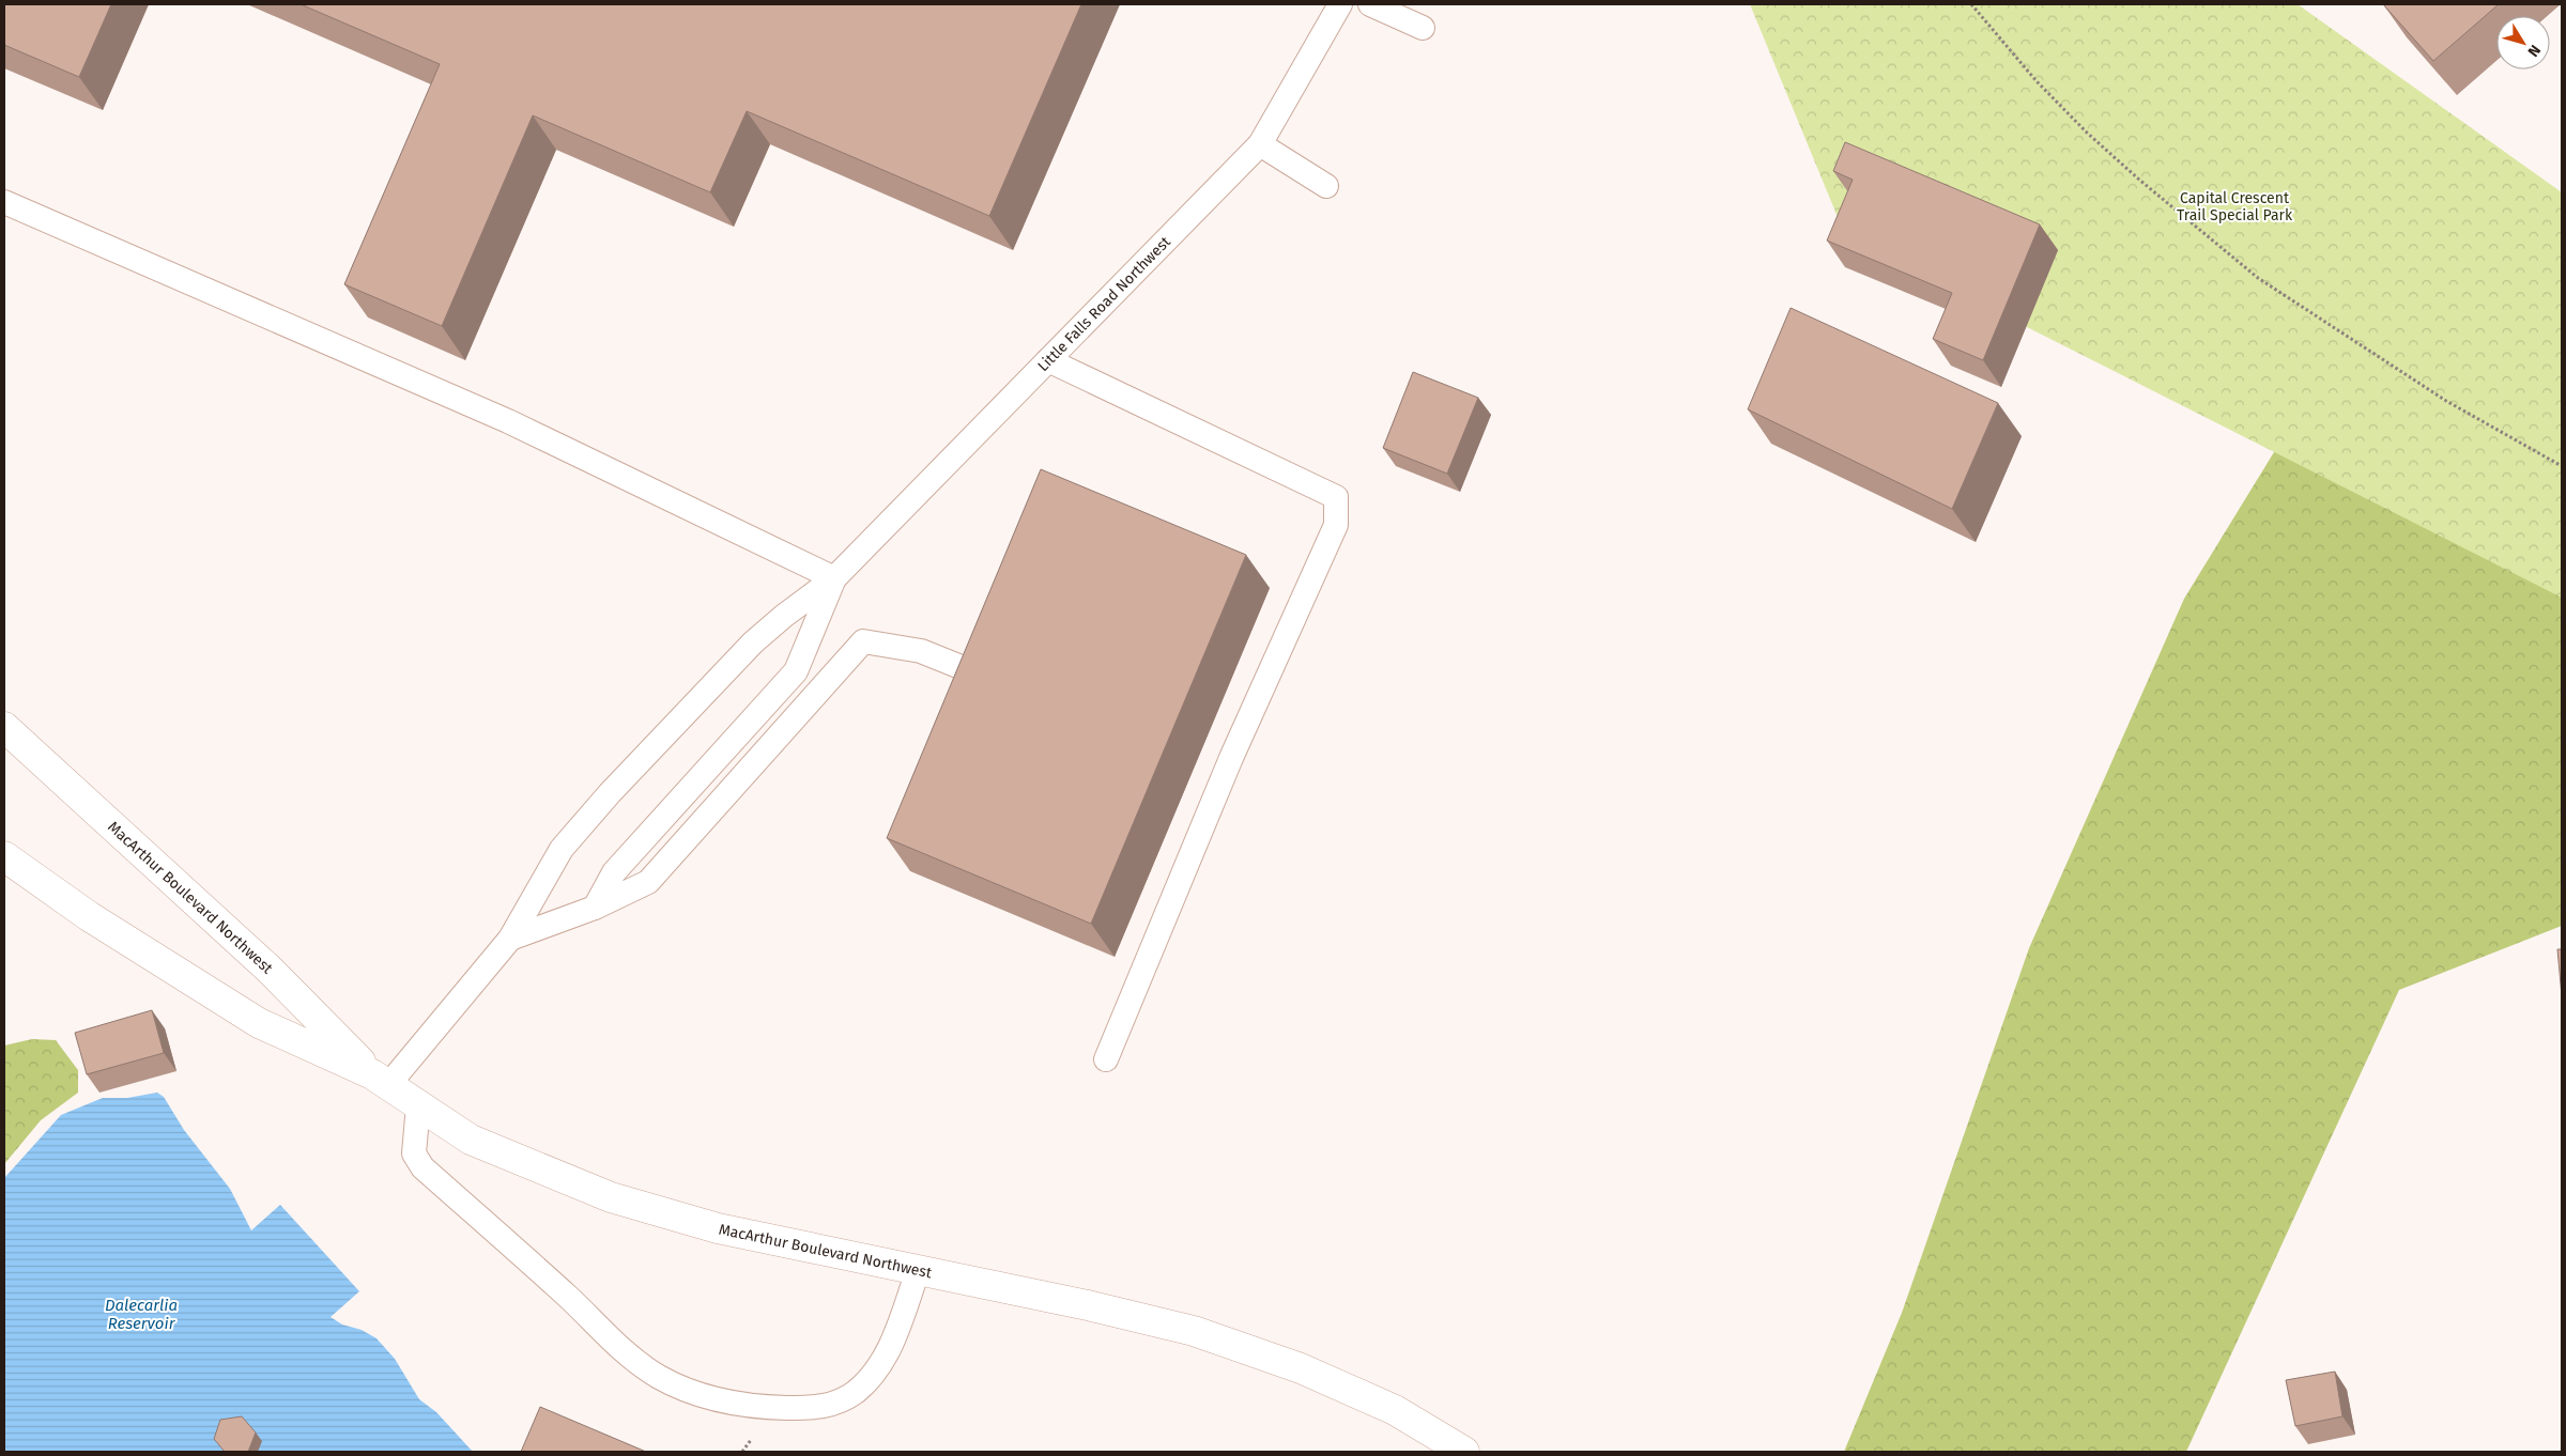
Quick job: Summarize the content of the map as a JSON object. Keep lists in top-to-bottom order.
{
  "streets": {
    "main road": ["MacArthur Boulevard Northwest"],
    "lane": ["Little Falls Road Northwest"]
  },
  "water": ["Dalecarlia Reservoir"],
  "parks": ["Capital Crescent Trail Special Park"],
  "north": "bottom right"
}
